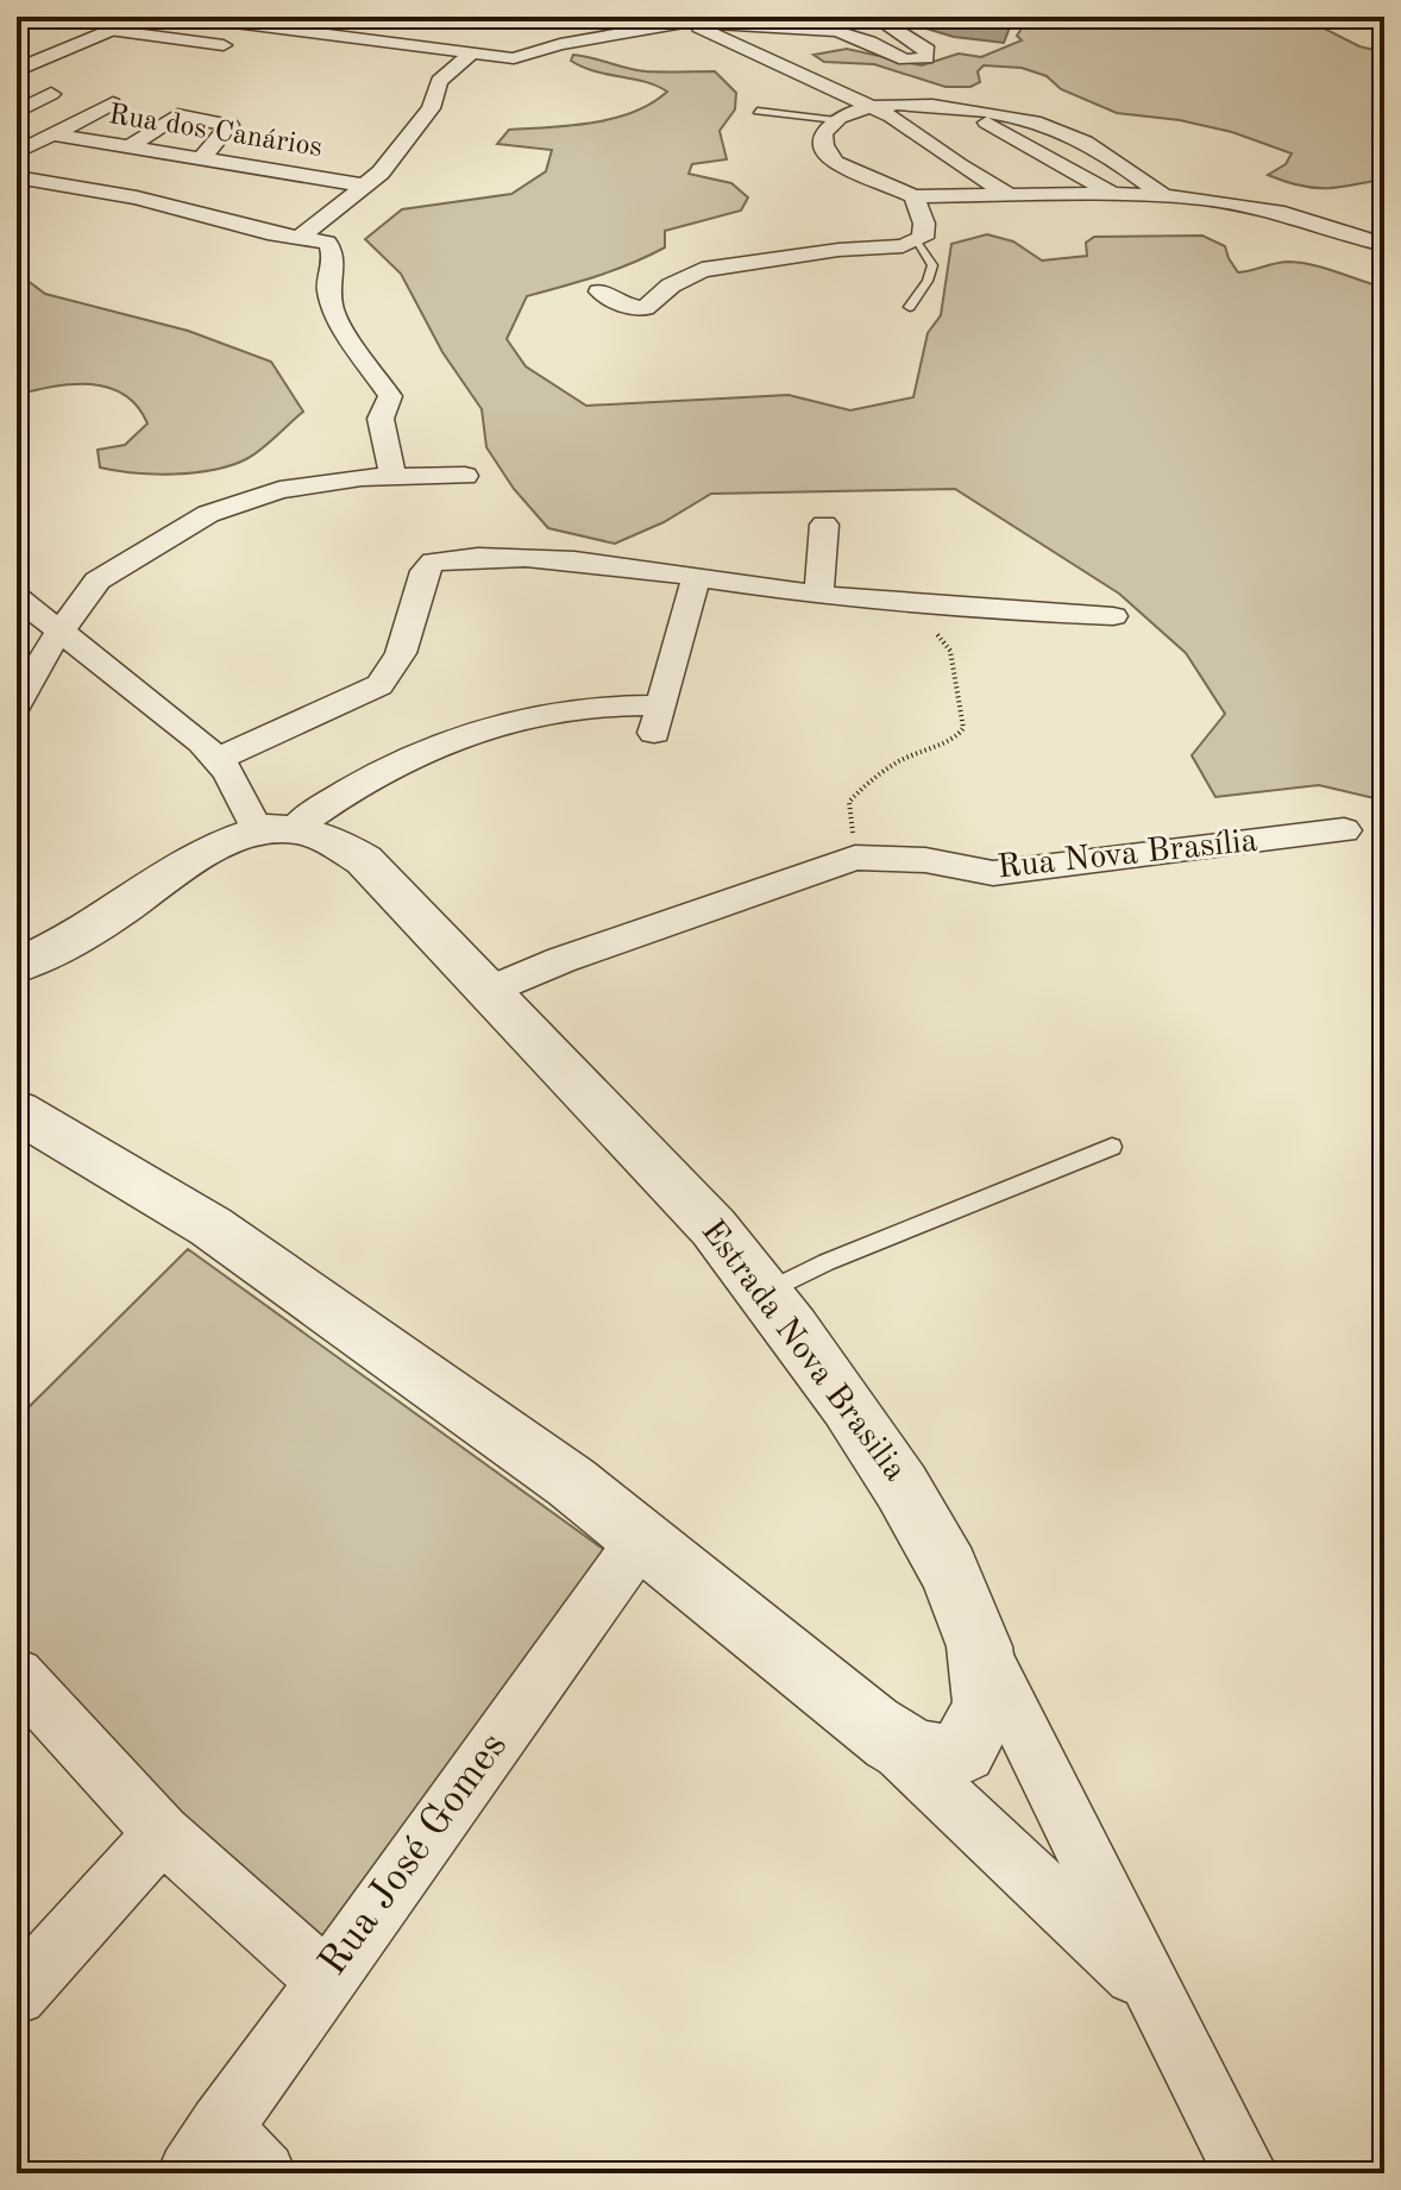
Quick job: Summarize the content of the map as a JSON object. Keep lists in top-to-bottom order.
{
  "streets": {
    "street": [
      "Rua dos Canários",
      "Rua Nova Brasília",
      "Estrada Nova Brasilia",
      "Rua José Gomes"
    ]
  },
  "crossings": [
    ["Estrada Nova Brasilia", "Rua José Gomes"]
  ]
}
